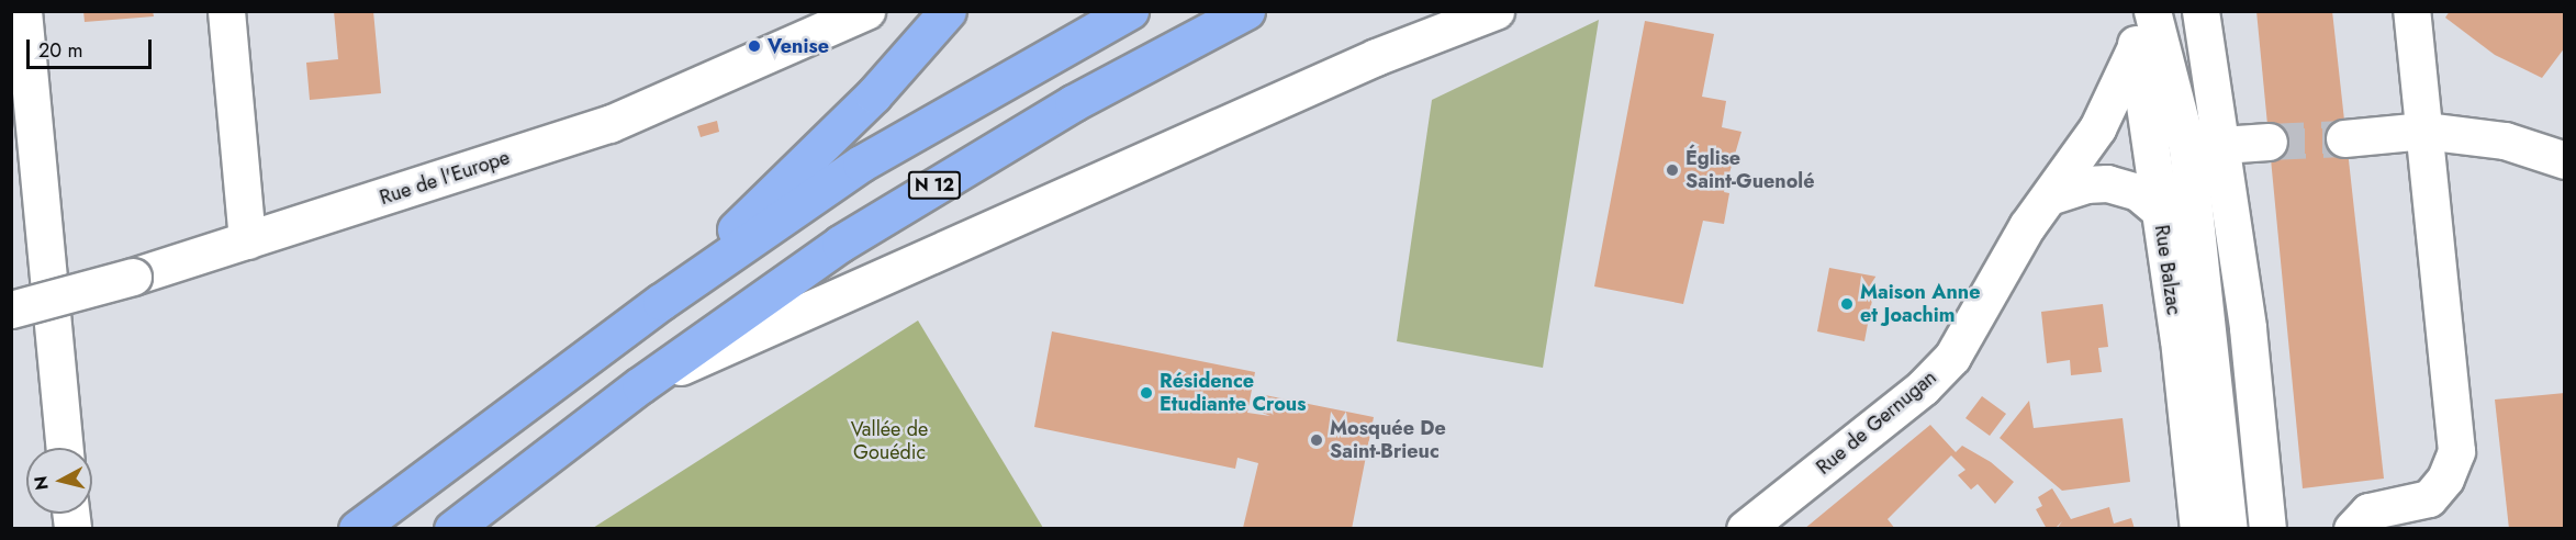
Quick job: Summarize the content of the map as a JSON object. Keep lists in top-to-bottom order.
{
  "streets": {
    "highway": ["N 12"],
    "street": ["Rue de l'Europe", "Rue Balzac", "Rue de Gernugan"]
  },
  "crossings": [
    ["Rue Balzac", "Rue de Gernugan"]
  ],
  "parks": ["Vallée de Gouédic"],
  "places": [
    "Venise",
    "Église Saint-Guenolé",
    "Maison Anne et Joachim",
    "Résidence Etudiante Crous",
    "Mosquée De Saint-Brieuc"
  ],
  "scale_bar": "20 m",
  "north": "left"
}
